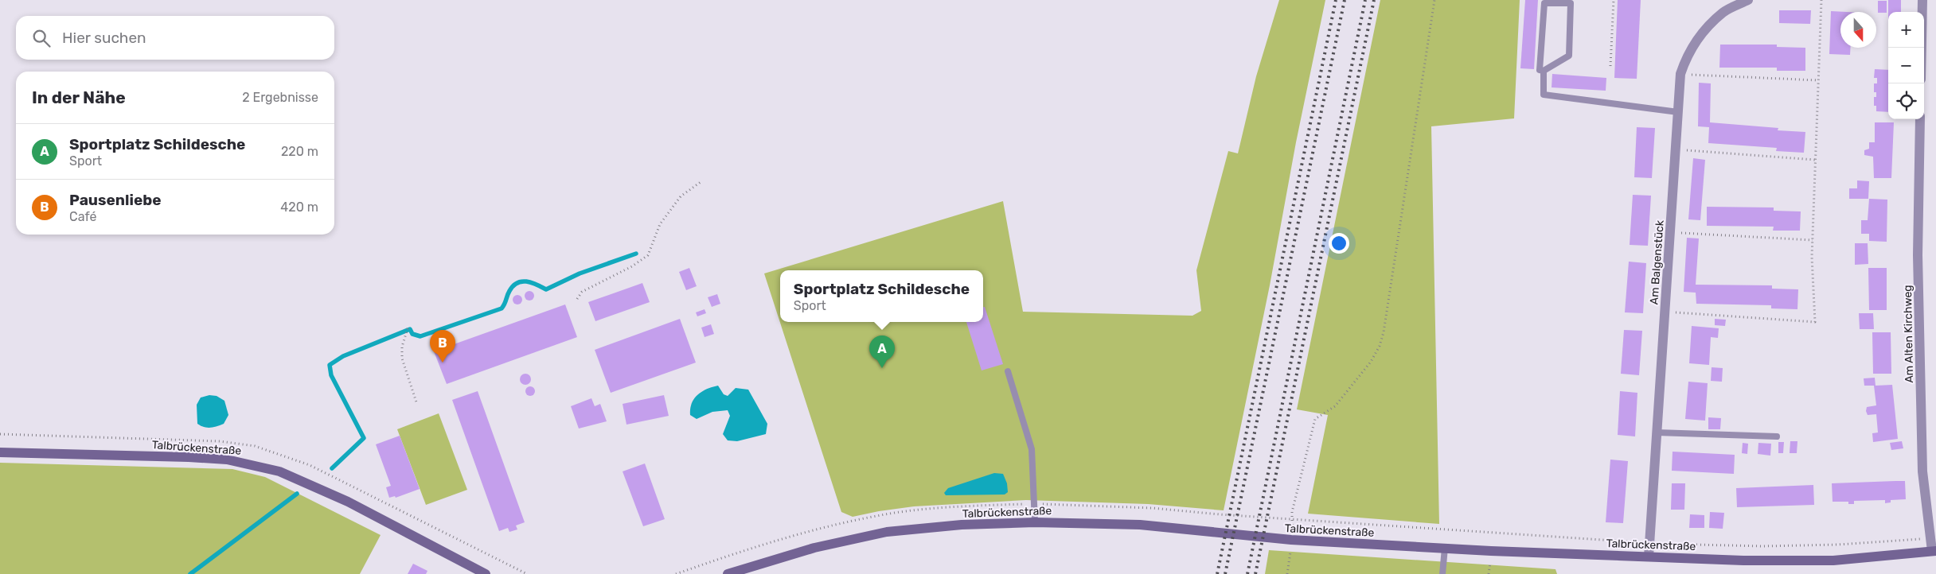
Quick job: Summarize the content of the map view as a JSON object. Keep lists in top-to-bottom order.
{
  "streets": {
    "main road": ["Talbrückenstraße"],
    "street": ["Am Balgenstück", "Am Alten Kirchweg"]
  },
  "crossings": [
    ["Am Balgenstück", "Talbrückenstraße"],
    ["Am Alten Kirchweg", "Talbrückenstraße"]
  ],
  "north": "bottom",
  "page": {
    "map_buttons": ["+", "−"],
    "search": "Hier suchen",
    "heading": ["In der Nähe", "2 Ergebnisse"],
    "list": [
      {
        "mark": "A",
        "name": "Sportplatz Schildesche",
        "note": "Sport",
        "value": "220 m"
      },
      {
        "mark": "B",
        "name": "Pausenliebe",
        "note": "Café",
        "value": "420 m"
      }
    ],
    "popup": ["Sportplatz Schildesche", "Sport"],
    "pins": ["B", "A"]
  }
}
